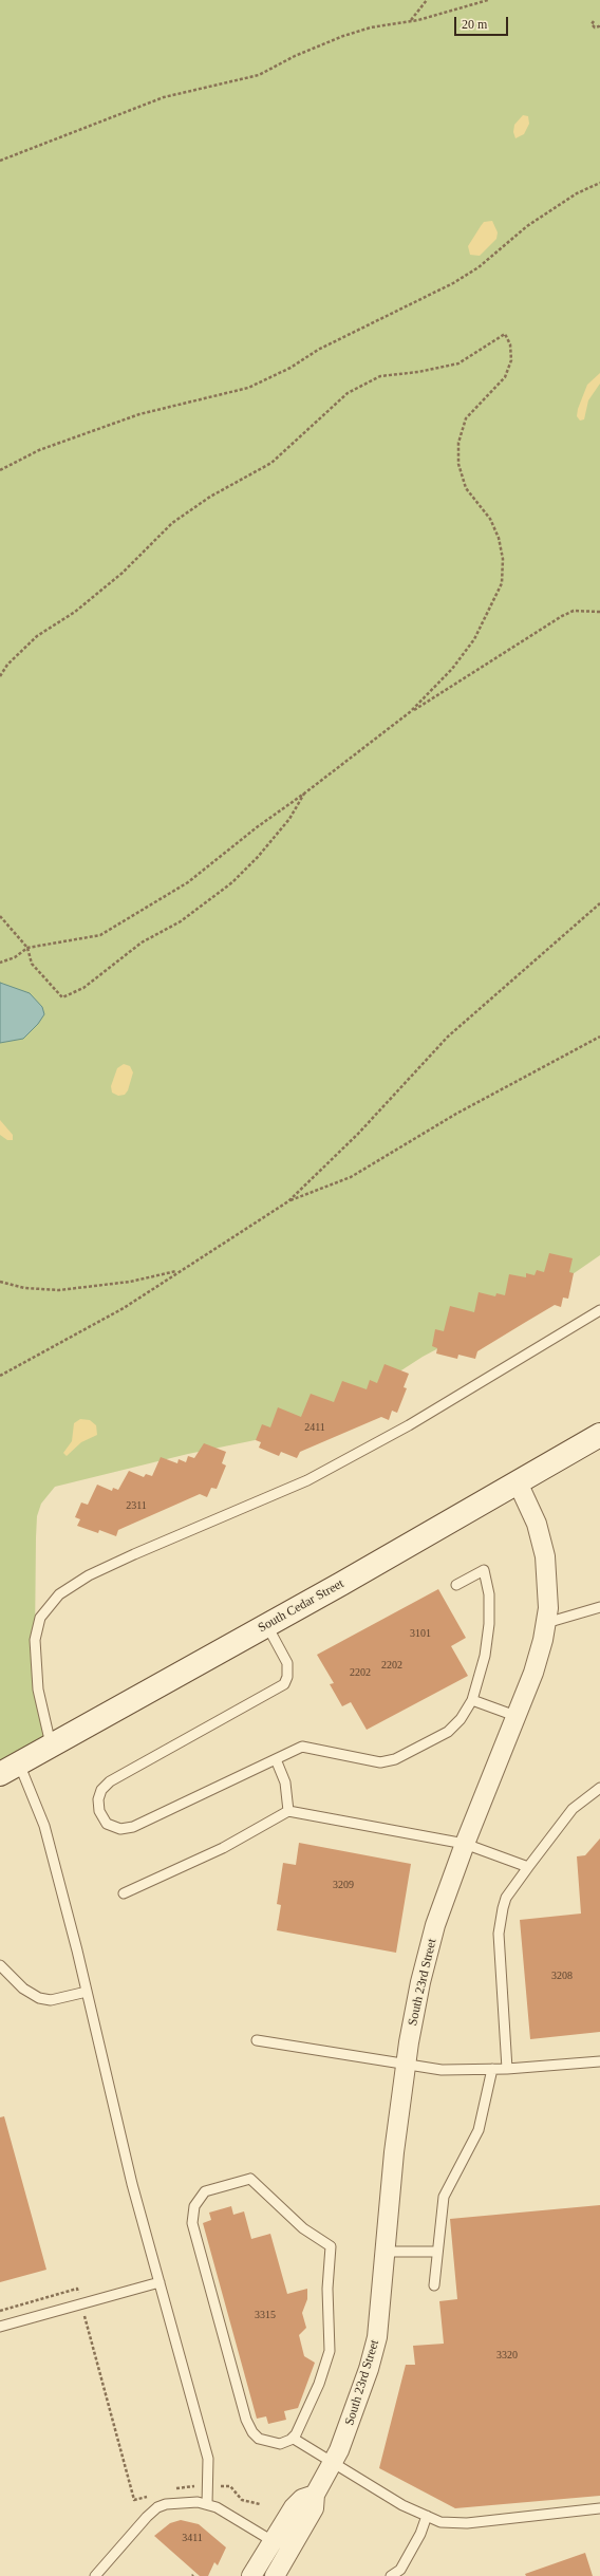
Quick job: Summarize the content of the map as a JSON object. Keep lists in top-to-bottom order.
{
  "streets": {
    "main road": ["South Cedar Street"],
    "street": ["South 23rd Street"]
  },
  "crossings": [
    ["South Cedar Street", "South 23rd Street"]
  ],
  "house_numbers": [
    "2411",
    "2311",
    "3101",
    "2202",
    "2202",
    "3209",
    "3208",
    "3315",
    "3320",
    "3411"
  ],
  "scale_bar": "20 m"
}
